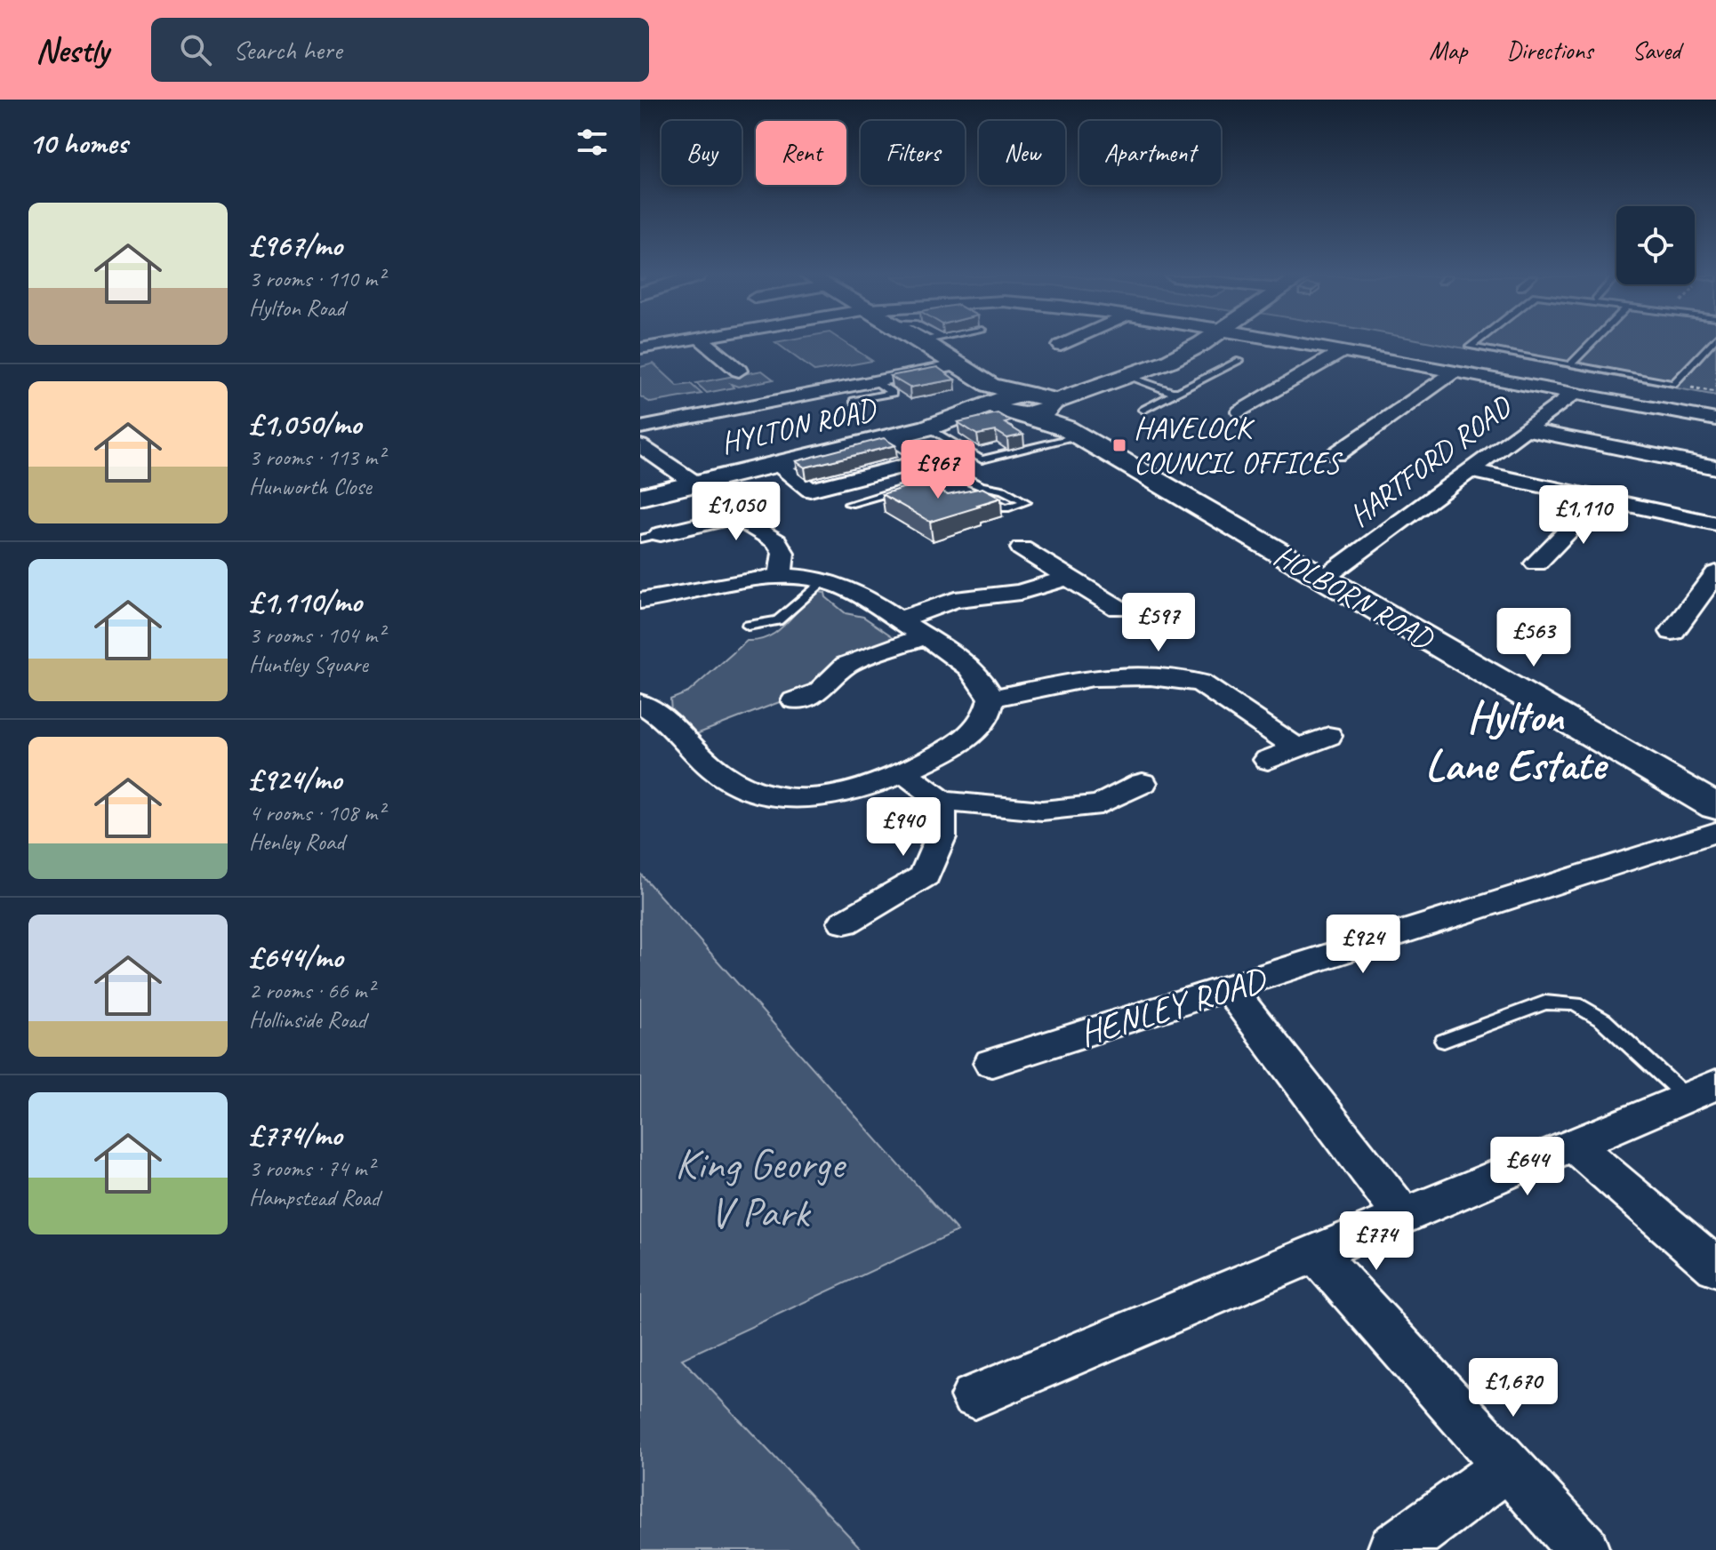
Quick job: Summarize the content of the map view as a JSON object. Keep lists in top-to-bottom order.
{
  "streets": {
    "main road": ["HYLTON ROAD", "HOLBORN ROAD"],
    "street": ["HARTFORD ROAD", "HENLEY ROAD"]
  },
  "crossings": [
    ["HYLTON ROAD", "HOLBORN ROAD"],
    ["HARTFORD ROAD", "HOLBORN ROAD"]
  ],
  "districts": ["Hylton Lane Estate"],
  "parks": ["King George V Park"],
  "places": {
    "transit": ["HAVELOCK COUNCIL OFFICES"]
  },
  "page": {
    "header": "Nestly",
    "search": "Search here",
    "nav": ["Map", "Directions", "Saved"],
    "heading": "10 homes",
    "chip": [
      "Buy",
      "Rent",
      "Filters",
      "New",
      "Apartment"
    ],
    "list": [
      {
        "name": "£967/mo",
        "note": "3 rooms · 110 m² · Hylton Road"
      },
      {
        "name": "£1,050/mo",
        "note": "3 rooms · 113 m² · Hunworth Close"
      },
      {
        "name": "£1,110/mo",
        "note": "3 rooms · 104 m² · Huntley Square"
      },
      {
        "name": "£924/mo",
        "note": "4 rooms · 108 m² · Henley Road"
      },
      {
        "name": "£644/mo",
        "note": "2 rooms · 66 m² · Hollinside Road"
      },
      {
        "name": "£774/mo",
        "note": "3 rooms · 74 m² · Hampstead Road"
      }
    ],
    "price": [
      "£967",
      "£1,050",
      "£1,110",
      "£597",
      "£563",
      "£940",
      "£924",
      "£644",
      "£774",
      "£1,670"
    ]
  }
}
